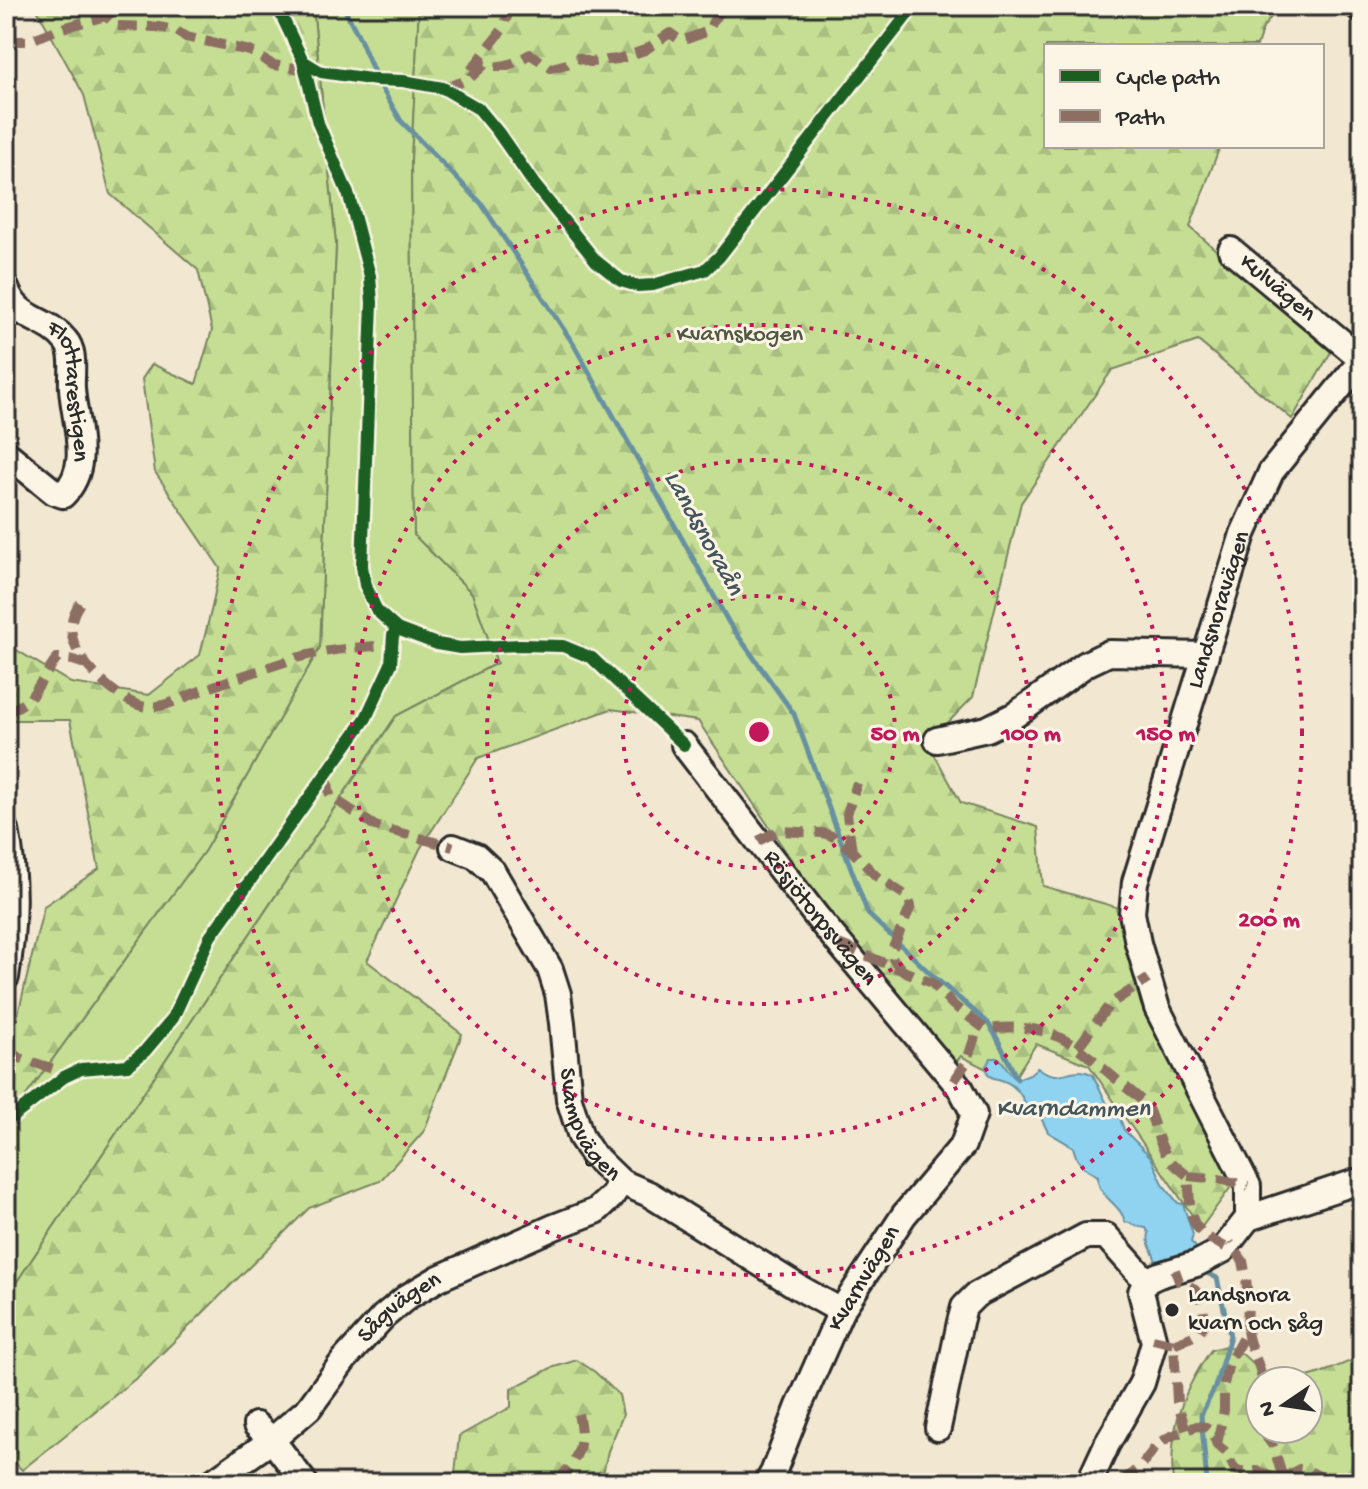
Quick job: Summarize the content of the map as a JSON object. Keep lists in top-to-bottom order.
{
  "streets": {
    "street": [
      "Kulvägen",
      "Flottarestigen",
      "Landsnoravägen",
      "Rösjötorpsvägen",
      "Svampvägen",
      "Kvarnvägen",
      "Sågvägen"
    ]
  },
  "crossings": [
    ["Kulvägen", "Landsnoravägen"],
    ["Rösjötorpsvägen", "Kvarnvägen"],
    ["Svampvägen", "Kvarnvägen"],
    ["Svampvägen", "Sågvägen"]
  ],
  "water": ["Landsnoraån", "Kvarndammen"],
  "parks": ["Kvarnskogen"],
  "places": ["Landsnora kvarn och såg"],
  "legend": ["Cycle path", "Path"],
  "north": "left",
  "rings": [
    "50 m",
    "100 m",
    "150 m",
    "200 m"
  ]
}
